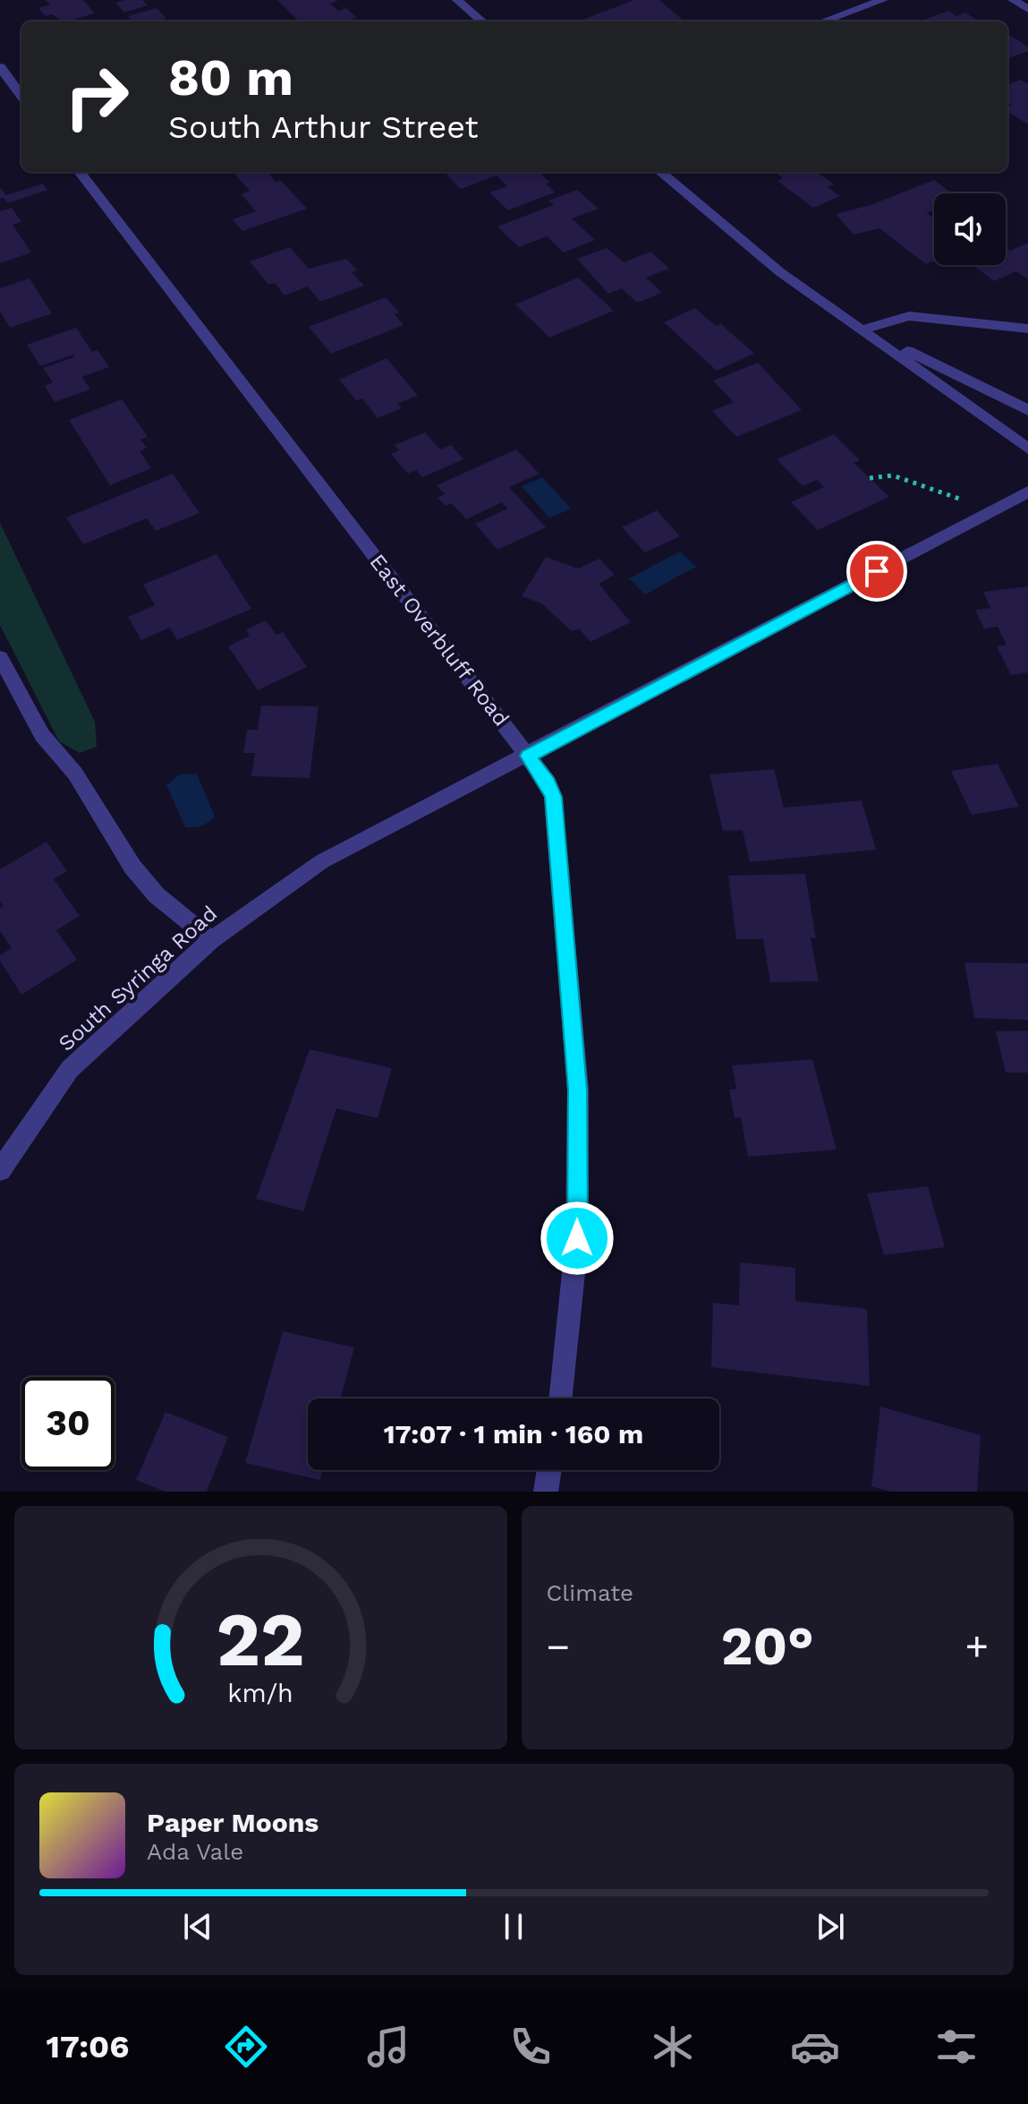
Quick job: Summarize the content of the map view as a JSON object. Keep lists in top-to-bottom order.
{
  "streets": {
    "street": ["East Overbluff Road", "South Syringa Road"]
  },
  "crossings": [
    ["East Overbluff Road", "South Syringa Road"]
  ],
  "page": {
    "turn": ["80 m", "South Arthur Street"],
    "limit": "30",
    "trip": "17:07 · 1 min · 160 m",
    "tile": "Climate",
    "heat": ["−", "20°", "+"],
    "song": ["Paper Moons", "Ada Vale"],
    "tabs": "17:06",
    "gauge": ["22", "km/h"]
  }
}
